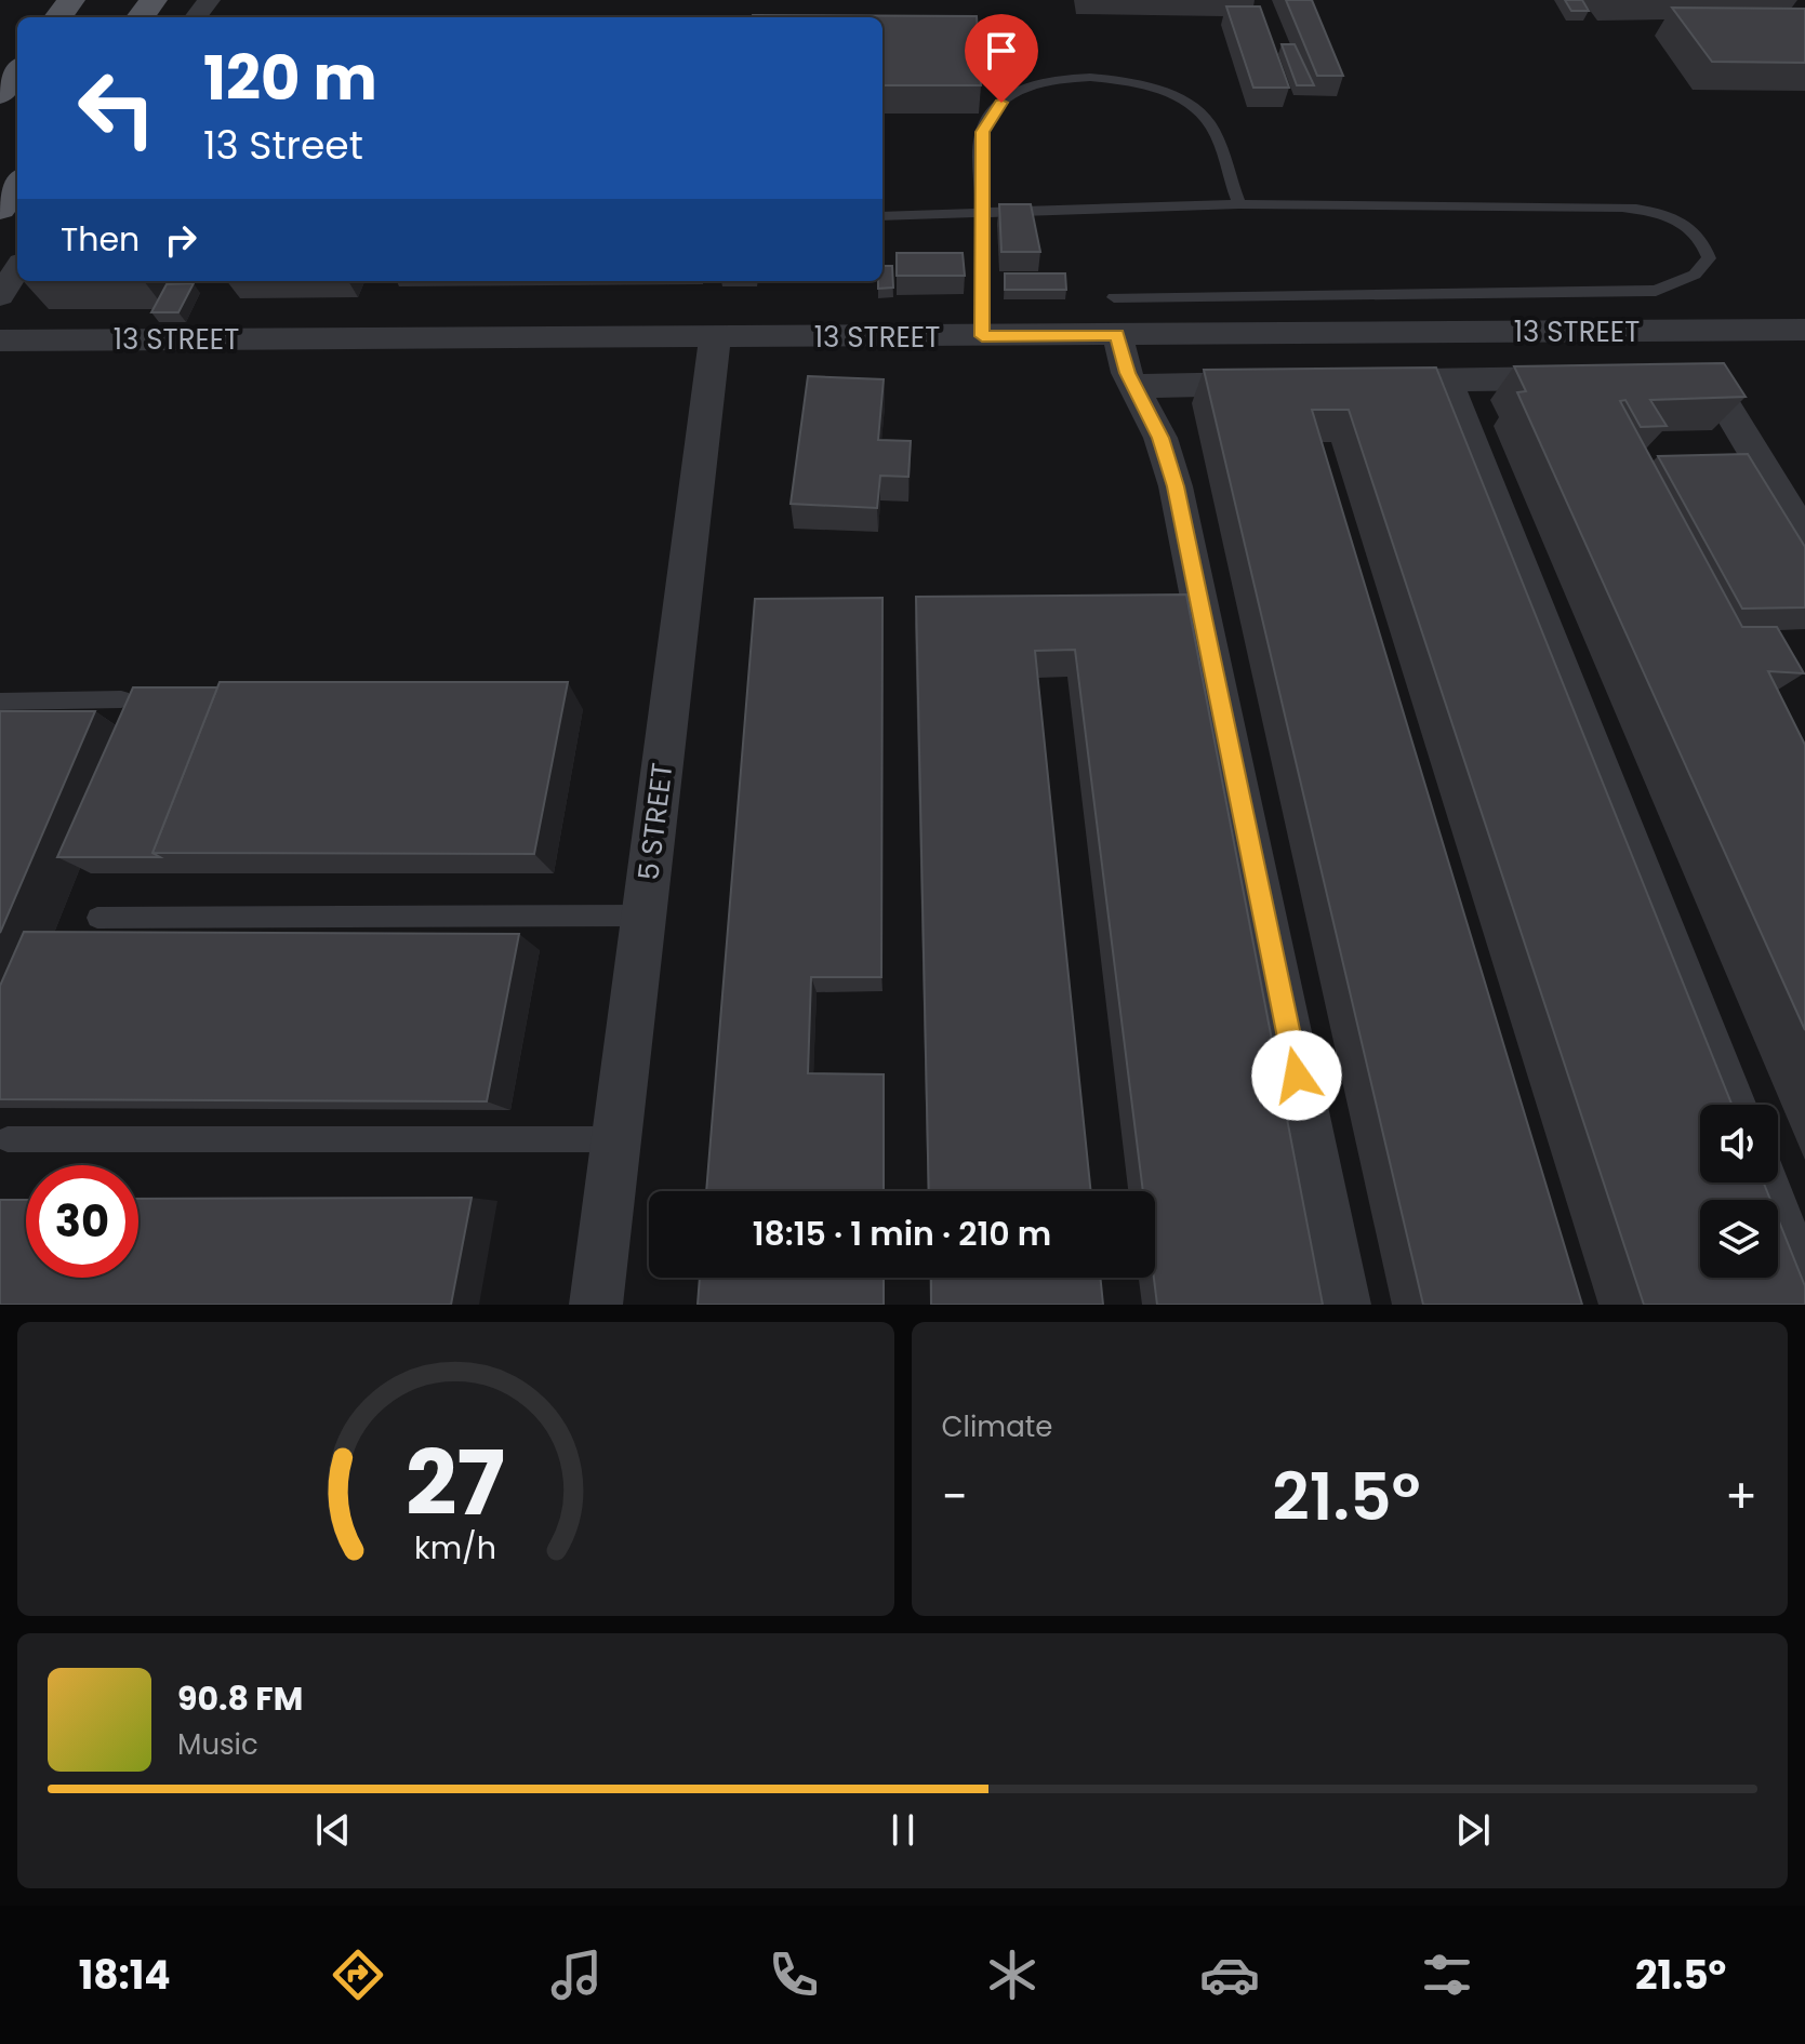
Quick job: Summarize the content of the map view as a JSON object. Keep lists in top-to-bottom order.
{
  "streets": {
    "street": ["13 STREET", "5 STREET"]
  },
  "crossings": [
    ["13 STREET", "5 STREET"]
  ],
  "page": {
    "turn": ["120 m", "13 Street"],
    "then": "Then",
    "limit": "30",
    "trip": "18:15 · 1 min · 210 m",
    "tile": "Climate",
    "heat": ["−", "21.5°", "+"],
    "song": ["90.8 FM", "Music"],
    "tabs": ["18:14", "21.5°"],
    "gauge": ["27", "km/h"]
  }
}
